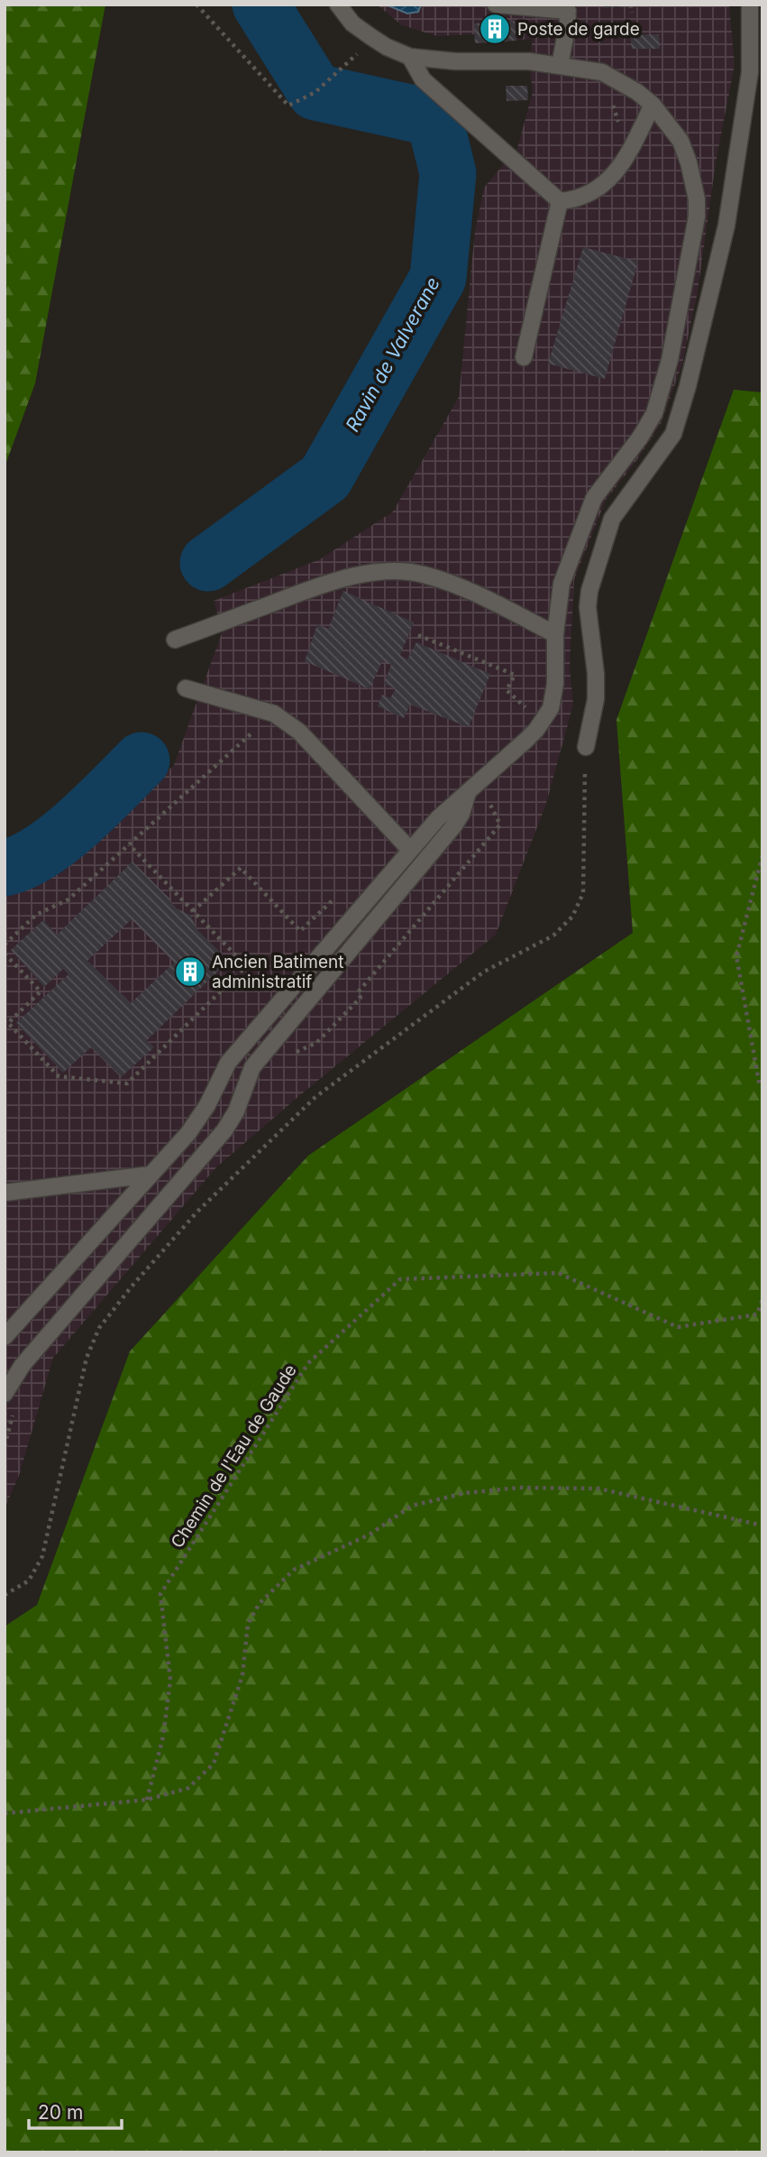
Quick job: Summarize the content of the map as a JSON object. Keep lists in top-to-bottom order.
{
  "streets": {
    "path": ["Chemin de l'Eau de Gaude"]
  },
  "water": ["Ravin de Valverane"],
  "places": {
    "building": ["Poste de garde", "Ancien Batiment administratif"]
  },
  "scale_bar": "20 m"
}
